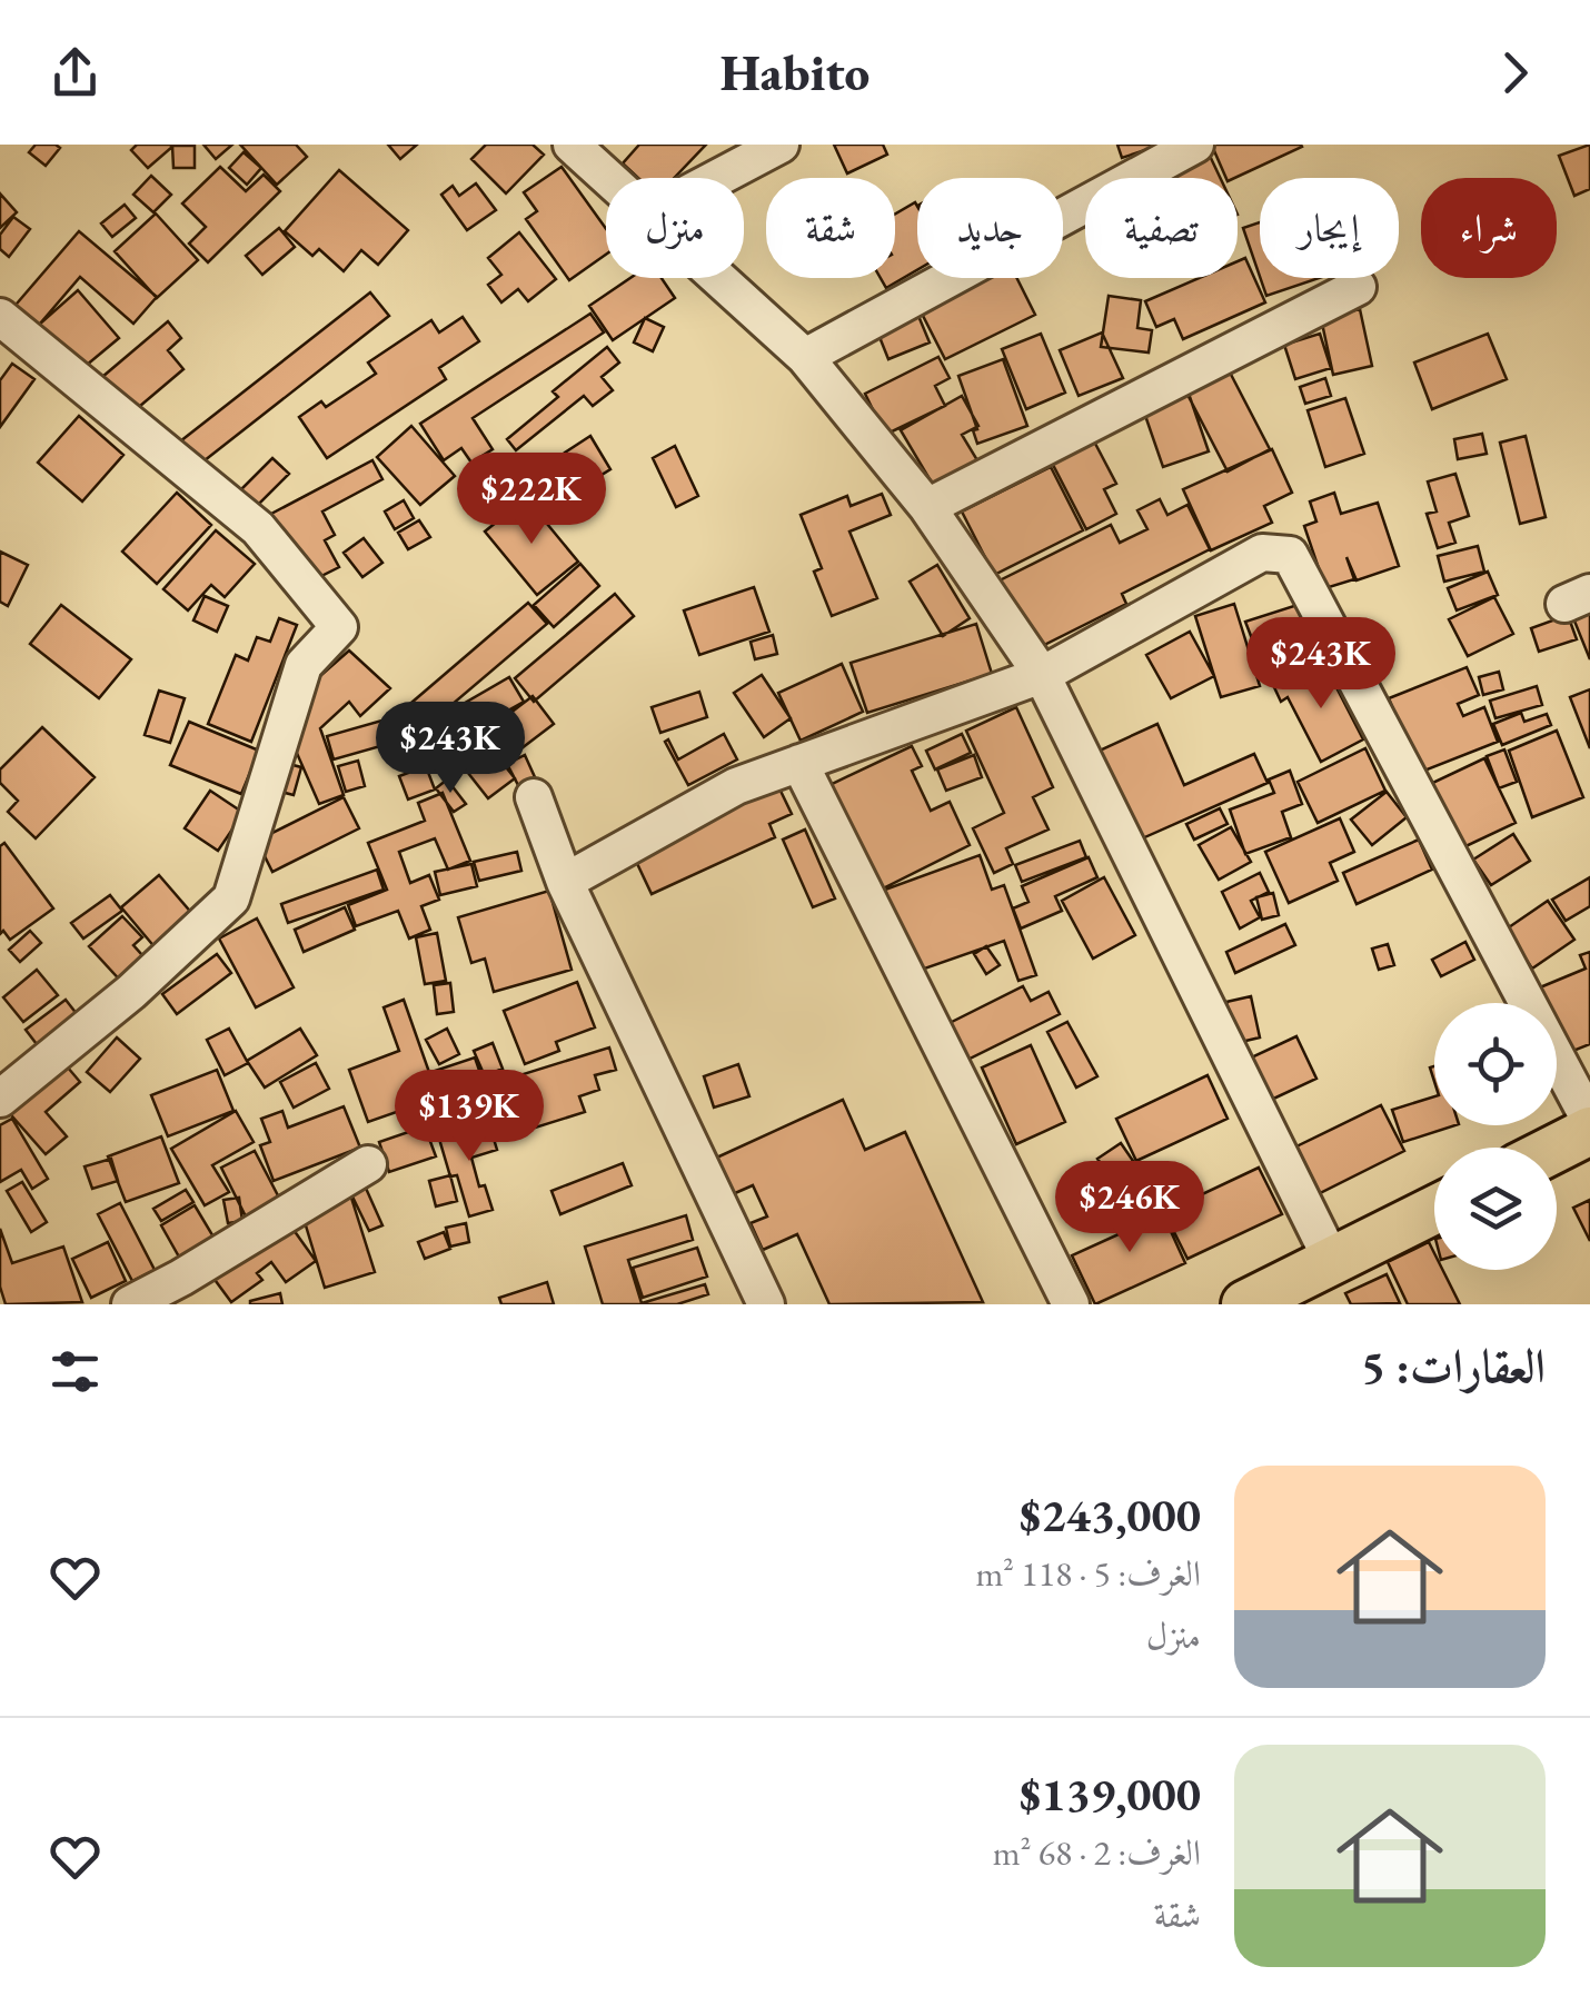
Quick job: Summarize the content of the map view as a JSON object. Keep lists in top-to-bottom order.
{
  "page": {
    "header": "Habito",
    "chip": [
      "شراء",
      "إيجار",
      "تصفية",
      "جديد",
      "شقة",
      "منزل"
    ],
    "price": [
      "$222K",
      "$243K",
      "$243K",
      "$139K",
      "$246K"
    ],
    "heading": "العقارات: 5",
    "list": [
      {
        "name": "$243,000",
        "note": "الغرف: 5 · 118 m² · منزل"
      },
      {
        "name": "$139,000",
        "note": "الغرف: 2 · 68 m² · شقة"
      }
    ]
  }
}
